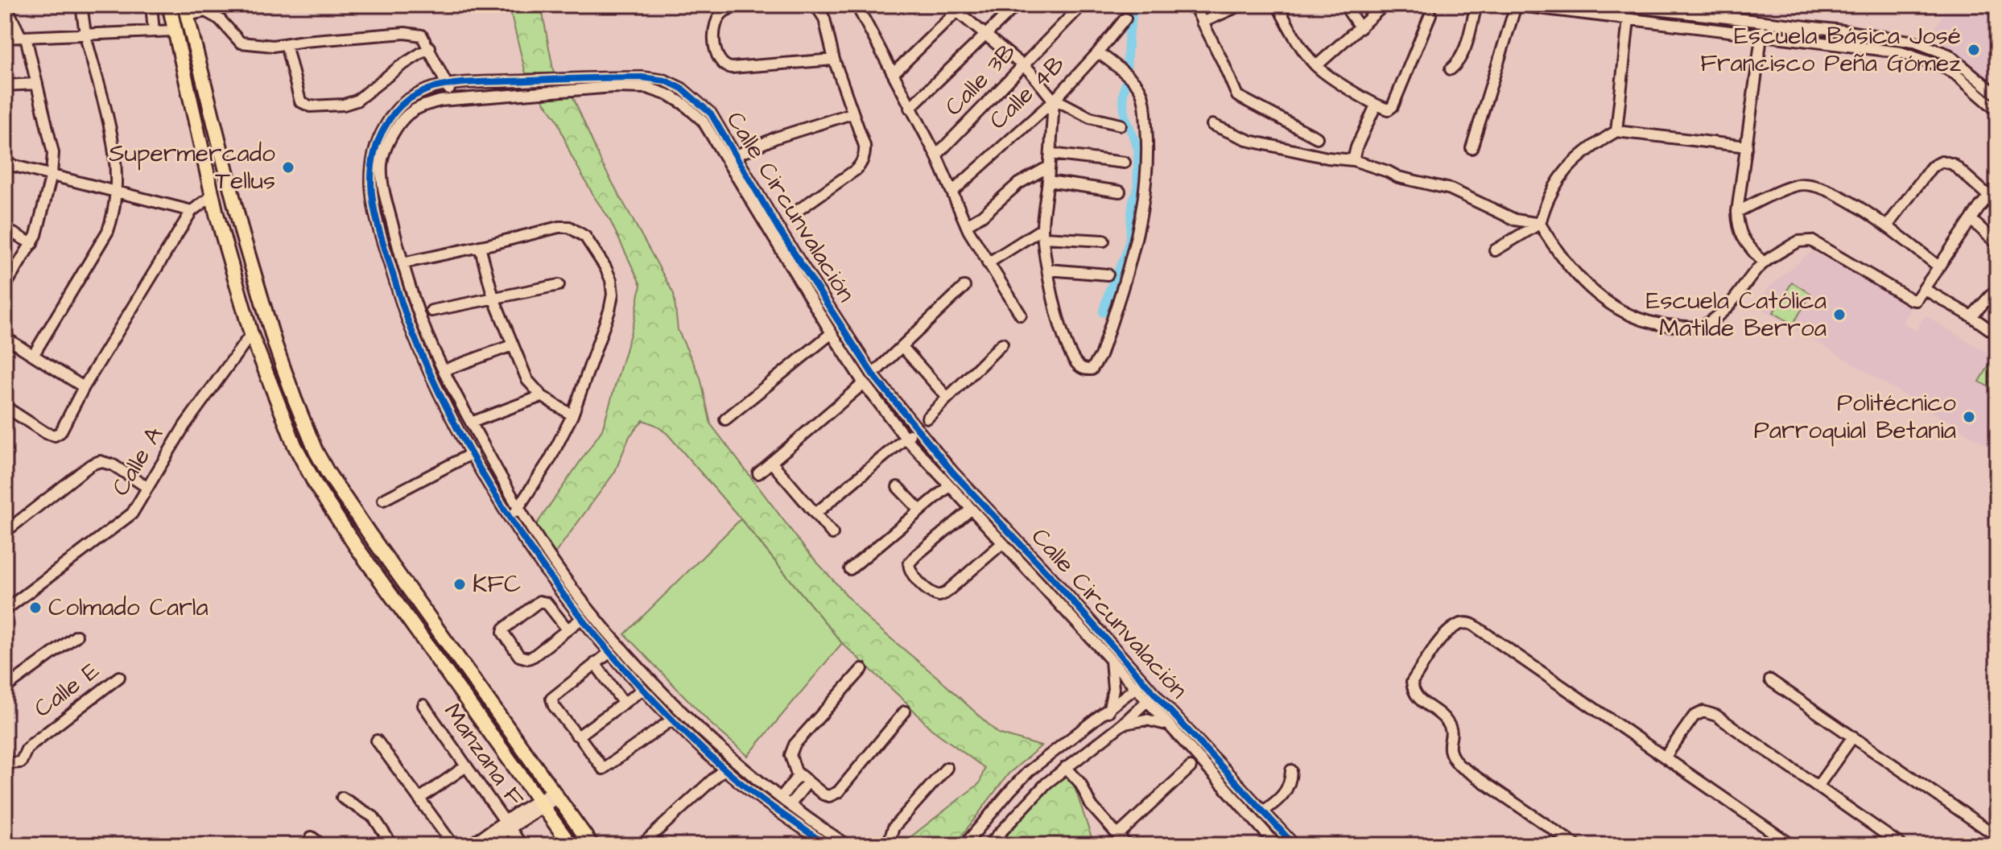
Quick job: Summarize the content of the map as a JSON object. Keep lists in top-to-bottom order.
{
  "streets": {
    "street": [
      "Calle 3B",
      "Calle 4B",
      "Calle Circunvalación",
      "Calle A",
      "Calle E",
      "Manzana F"
    ]
  },
  "places": [
    "Escuela Básica José Francisco Peña Gómez",
    "Supermercado Tellus",
    "Escuela Católica Matilde Berroa",
    "Politécnico Parroquial Betania",
    "KFC",
    "Colmado Carla"
  ]
}
